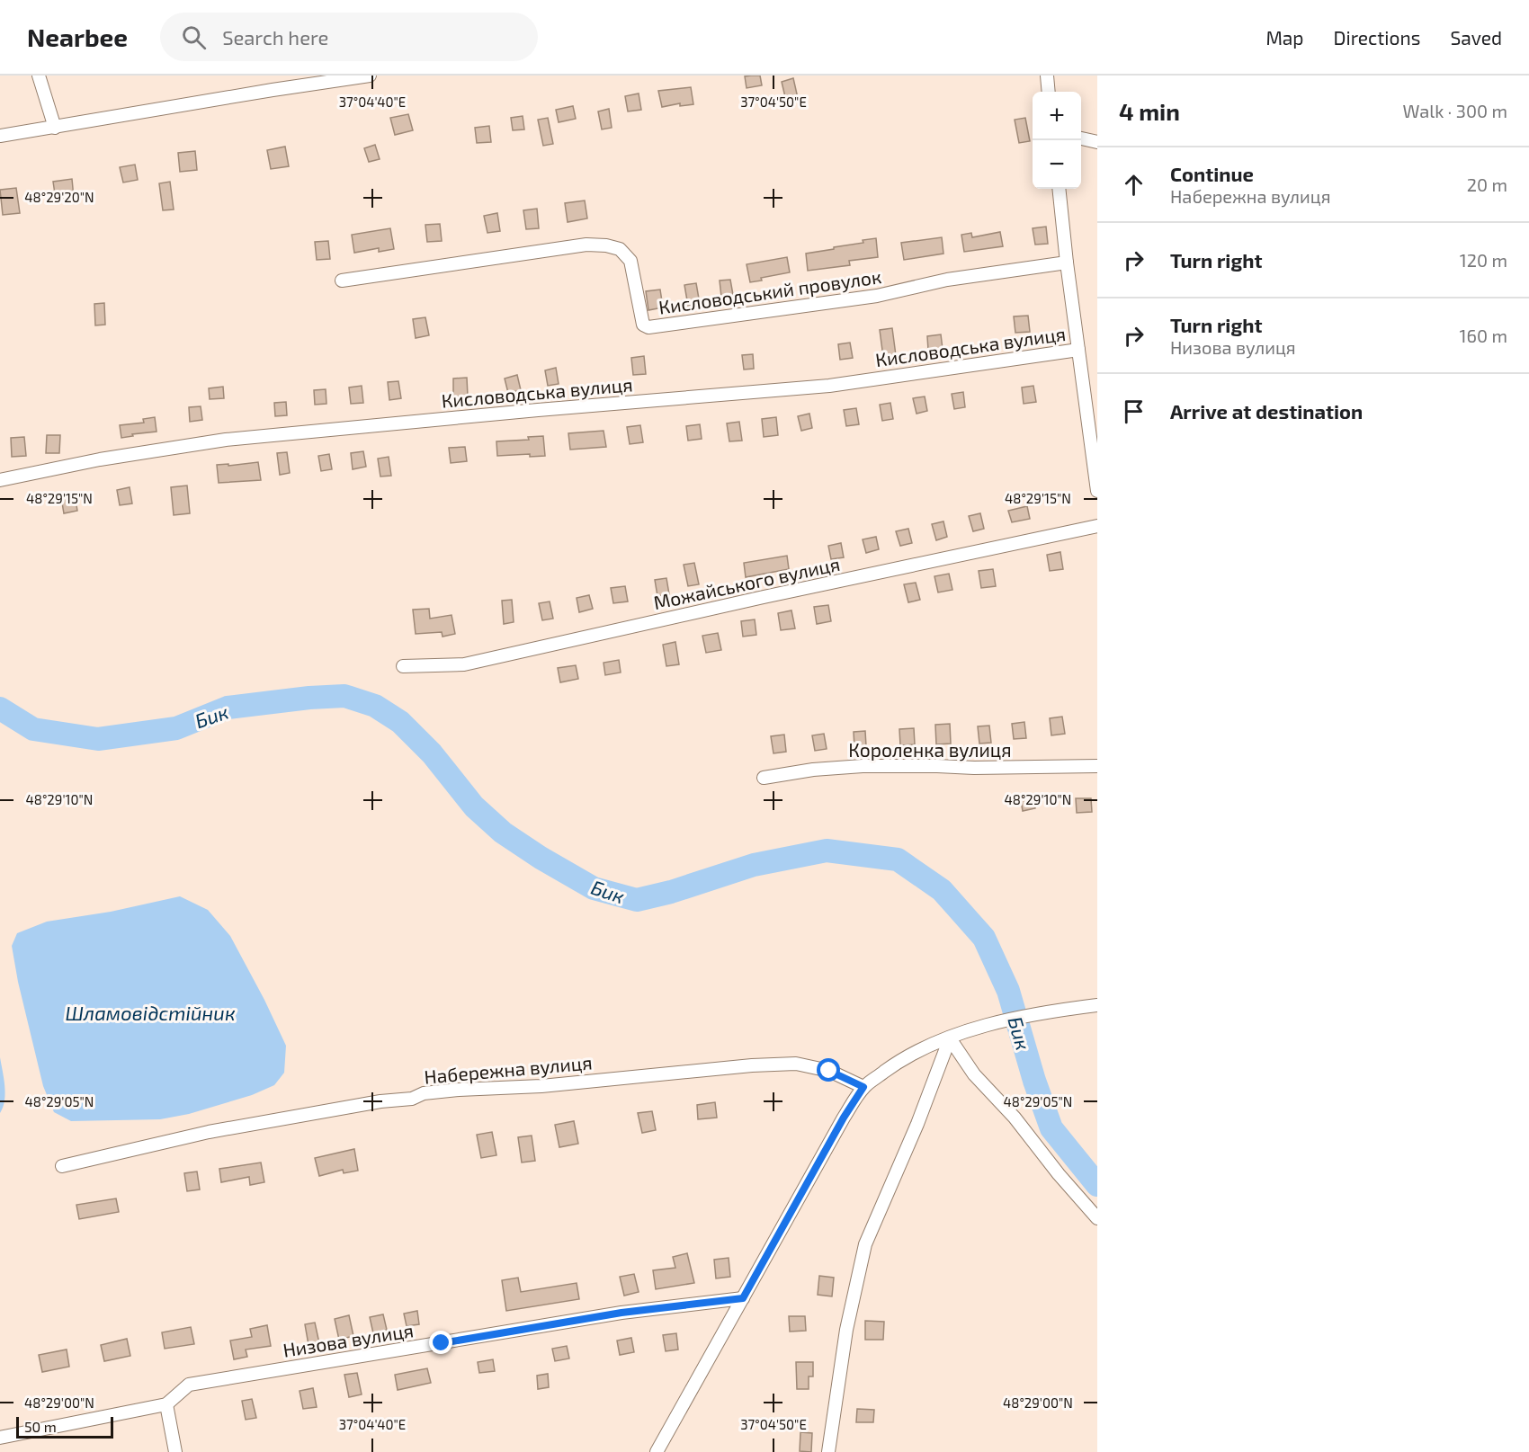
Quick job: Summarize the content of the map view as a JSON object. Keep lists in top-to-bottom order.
{
  "streets": {
    "street": [
      "Кисловодський провулок",
      "Кисловодська вулиця",
      "Можайського вулиця",
      "Короленка вулиця",
      "Набережна вулиця",
      "Низова вулиця"
    ]
  },
  "water": ["Бик", "Шламовідстійник"],
  "scale_bar": "50 m",
  "page": {
    "header": "Nearbee",
    "search": "Search here",
    "nav": ["Map", "Directions", "Saved"],
    "heading": ["4 min", "Walk · 300 m"],
    "map_buttons": ["+", "−"],
    "list": [
      ["Continue", "Набережна вулиця", "20 m"],
      ["Turn right", "120 m"],
      ["Turn right", "Низова вулиця", "160 m"],
      "Arrive at destination"
    ],
    "scale": "50 m"
  },
  "coordinates": [
    "37°04'40\"E",
    "37°04'50\"E",
    "48°29'20\"N",
    "48°29'15\"N",
    "48°29'10\"N",
    "48°29'05\"N",
    "48°29'00\"N"
  ]
}
